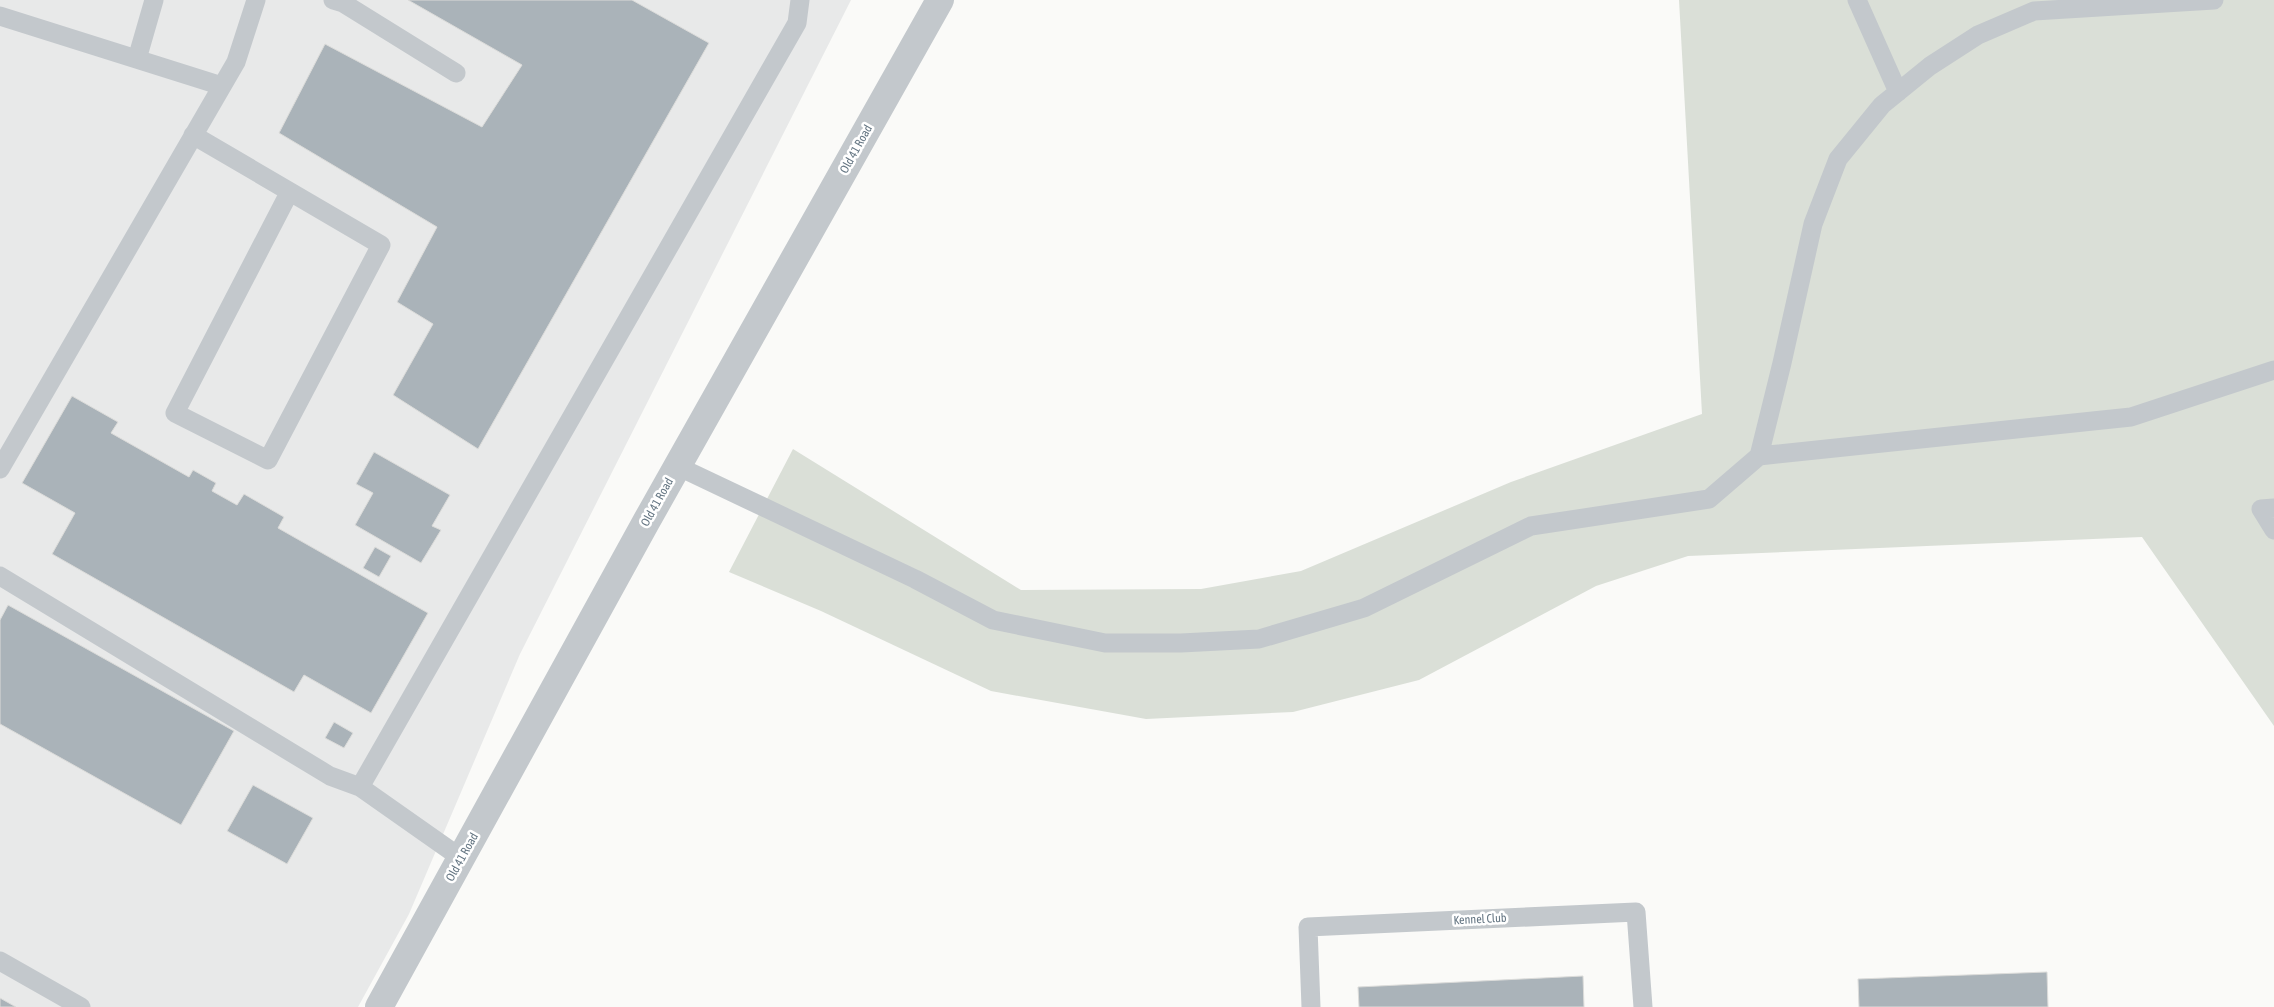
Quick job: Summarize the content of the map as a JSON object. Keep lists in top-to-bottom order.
{
  "streets": {
    "street": ["Old 41 Road"],
    "lane": ["Kennel Club"]
  }
}
